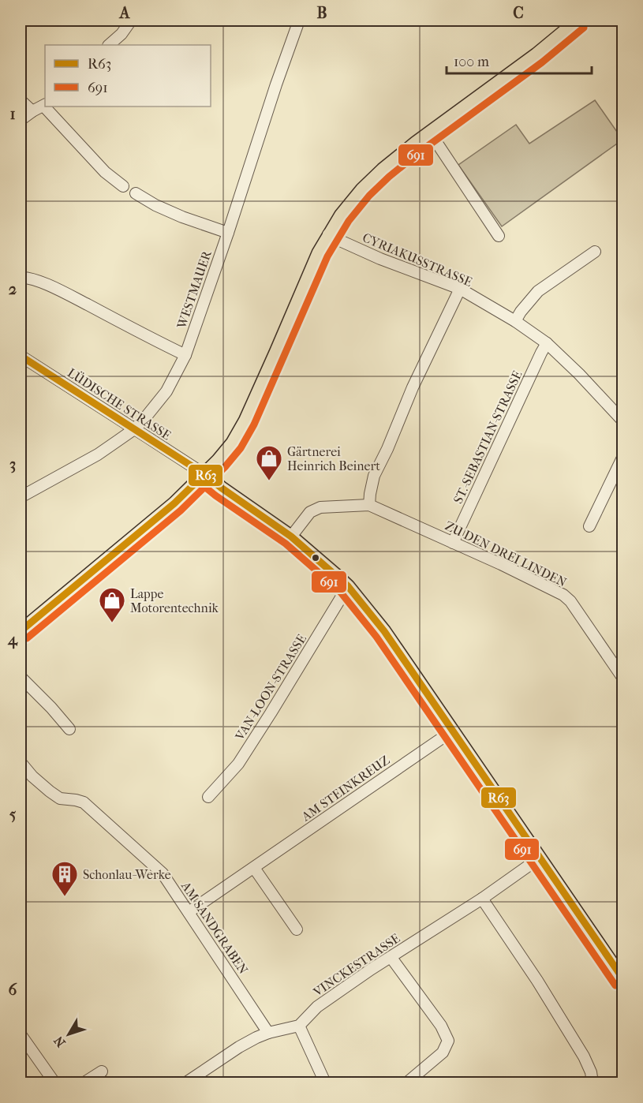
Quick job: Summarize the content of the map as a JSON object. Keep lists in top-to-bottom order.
{
  "streets": {
    "street": [
      "CYRIAKUSSTRASSE",
      "WESTMAUER",
      "LÜDISCHE STRASSE",
      "ST.-SEBASTIAN-STRASSE",
      "ZU DEN DREI LINDEN",
      "VAN-LOON-STRASSE",
      "AM STEINKREUZ",
      "AM SANDGRABEN",
      "VINCKESTRASSE"
    ]
  },
  "crossings": [
    ["CYRIAKUSSTRASSE", "ST.-SEBASTIAN-STRASSE"],
    ["WESTMAUER", "LÜDISCHE STRASSE"],
    ["ST.-SEBASTIAN-STRASSE", "ZU DEN DREI LINDEN"],
    ["AM STEINKREUZ", "AM SANDGRABEN"]
  ],
  "places": {
    "shop": ["Gärtnerei Heinrich Beinert", "Lappe Motorentechnik"],
    "building": ["Schonlau-Werke"]
  },
  "lines": ["transit line 691", "transit line R63"],
  "legend": ["R63", "691"],
  "scale_bar": "100 m",
  "north": "bottom left",
  "grid": {
    "columns": ["A", "B", "C"],
    "rows": [
      "1",
      "2",
      "3",
      "4",
      "5",
      "6"
    ]
  }
}
